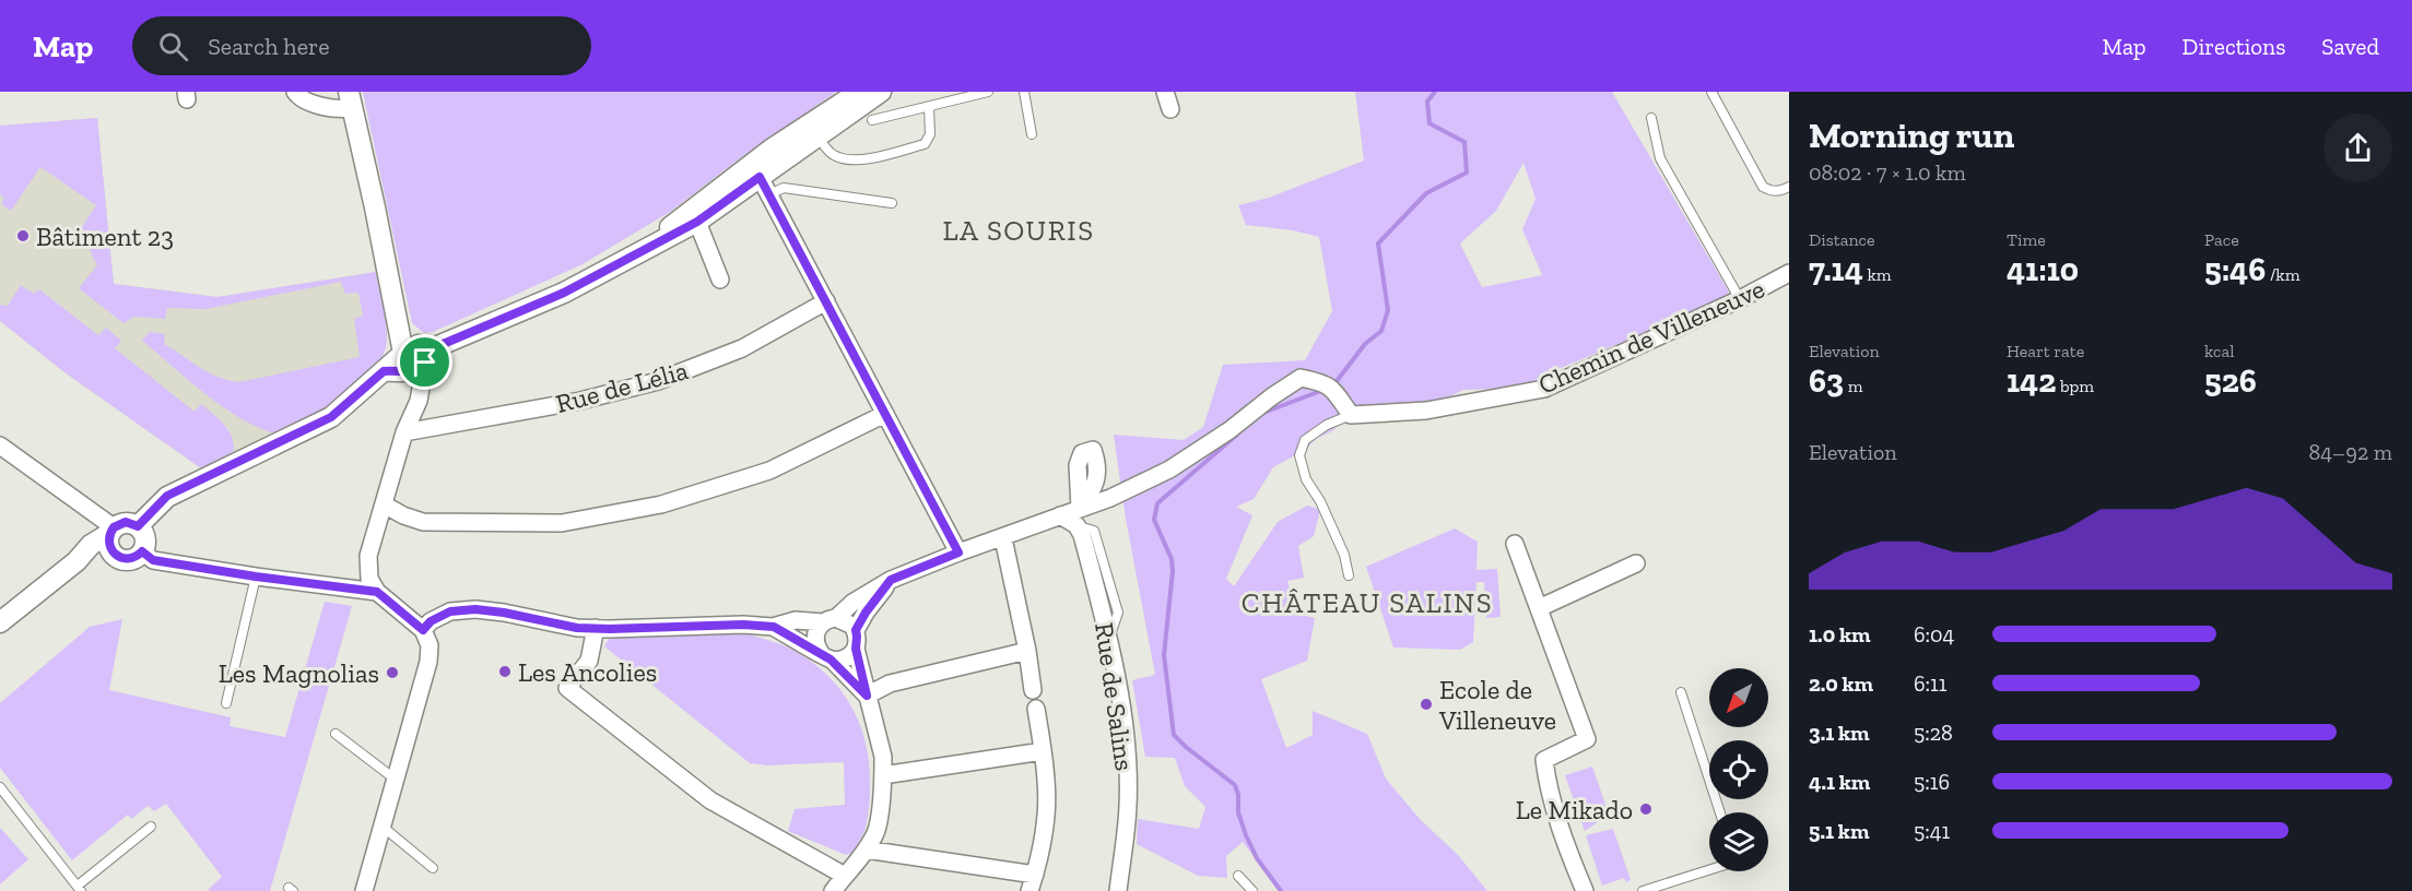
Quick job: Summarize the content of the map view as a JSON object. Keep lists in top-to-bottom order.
{
  "streets": {
    "street": ["Chemin de Villeneuve", "Rue de Lélia", "Rue de Salins"]
  },
  "districts": ["LA SOURIS", "CHÂTEAU SALINS"],
  "places": [
    "Bâtiment 23",
    "Les Ancolies",
    "Les Magnolias",
    "Ecole de Villeneuve",
    "Le Mikado"
  ],
  "north": "bottom left",
  "page": {
    "header": "Map",
    "search": "Search here",
    "nav": ["Map", "Directions", "Saved"],
    "heading": ["Morning run", "08:02 · 7 × 1.0 km"],
    "stats": [
      ["Distance", "7.14 km"],
      ["Time", "41:10"],
      ["Pace", "5:46 /km"],
      ["Elevation", "63 m"],
      ["Heart rate", "142 bpm"],
      ["kcal", "526"]
    ],
    "chart": ["Elevation", "84–92 m"],
    "list": [
      {
        "name": "1.0 km",
        "note": "6:04"
      },
      {
        "name": "2.0 km",
        "note": "6:11"
      },
      {
        "name": "3.1 km",
        "note": "5:28"
      },
      {
        "name": "4.1 km",
        "note": "5:16"
      },
      {
        "name": "5.1 km",
        "note": "5:41"
      }
    ]
  }
}
